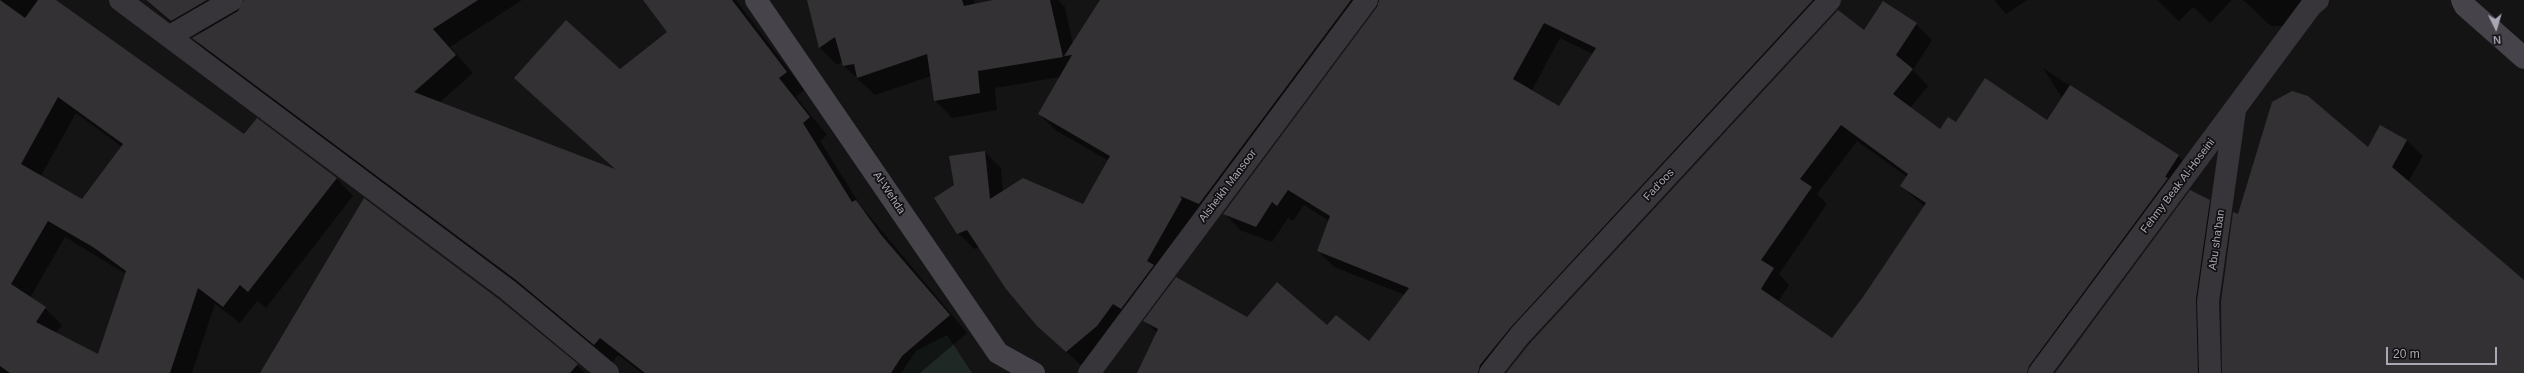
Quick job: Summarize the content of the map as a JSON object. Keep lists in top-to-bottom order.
{
  "streets": {
    "main road": ["Al-Wehda"],
    "street": [
      "Fad'oos",
      "Alsheikh Mansoor",
      "Fehmy Beak Al-Hoseini",
      "Abu sha'ban"
    ]
  },
  "crossings": [
    ["Fehmy Beak Al-Hoseini", "Abu sha'ban"]
  ],
  "scale_bar": "20 m",
  "north": "bottom"
}
